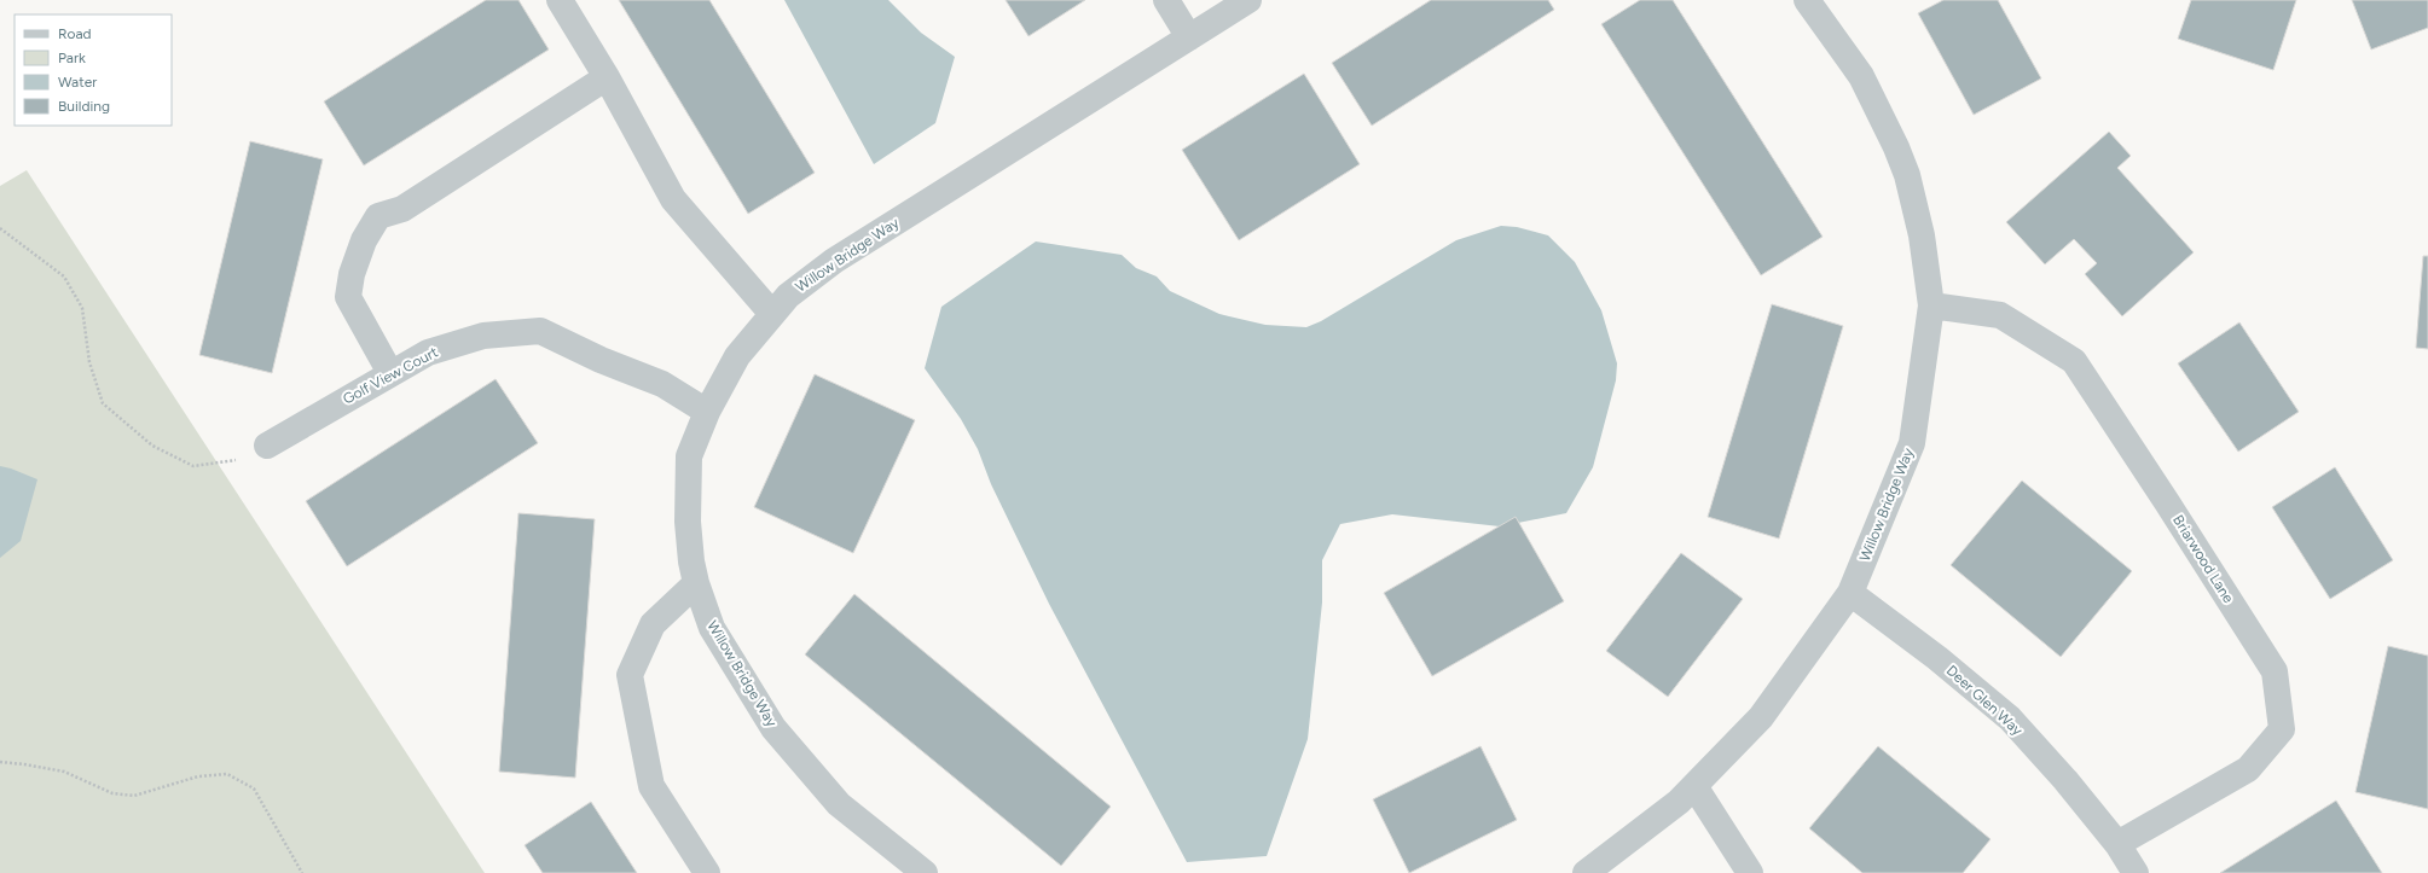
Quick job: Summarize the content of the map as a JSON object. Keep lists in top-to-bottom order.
{
  "streets": {
    "street": [
      "Willow Bridge Way",
      "Golf View Court",
      "Briarwood Lane",
      "Deer Glen Way"
    ]
  },
  "crossings": [
    ["Willow Bridge Way", "Golf View Court"],
    ["Willow Bridge Way", "Briarwood Lane"],
    ["Willow Bridge Way", "Deer Glen Way"],
    ["Briarwood Lane", "Deer Glen Way"]
  ],
  "legend": [
    "Road",
    "Park",
    "Water",
    "Building"
  ]
}
